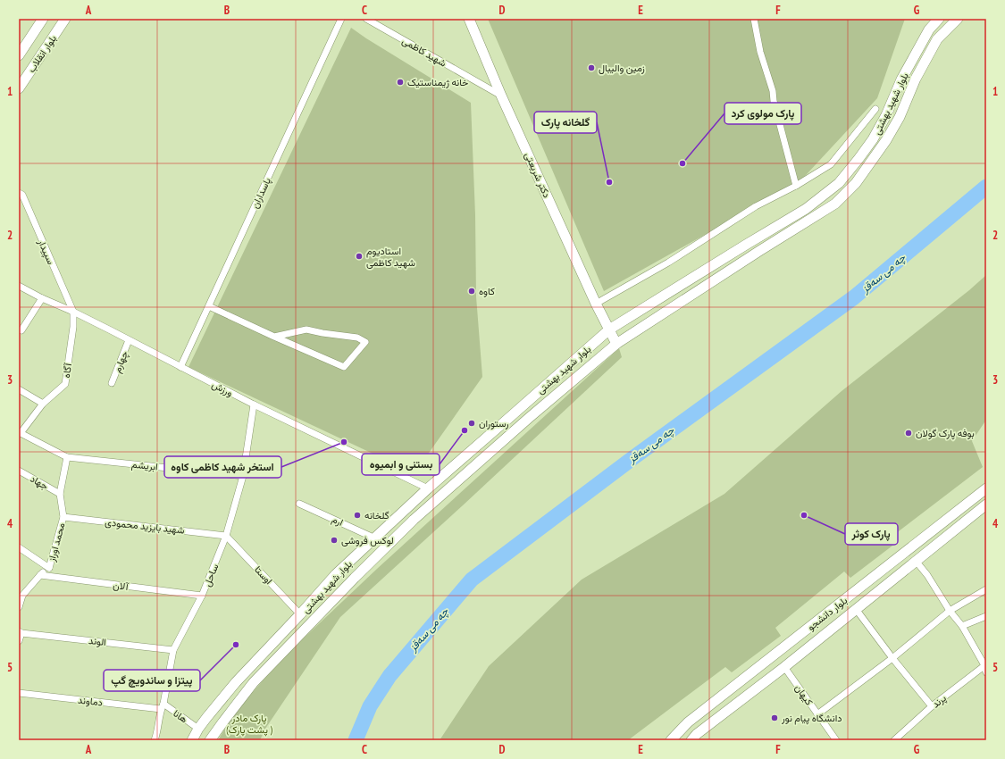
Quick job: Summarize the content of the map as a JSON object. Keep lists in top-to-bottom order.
{
  "streets": {
    "main road": [
      "بلوار انقلاب",
      "بلوار شهید بهشتی",
      "دکتر شریعتی",
      "بلوار دانشجو"
    ],
    "street": [
      "شهید کاظمی",
      "پاسداران",
      "سپیدار",
      "چهارم",
      "آگاه",
      "ورزش",
      "ابریشم",
      "جهاد",
      "ارم",
      "شهید بایزید محمودی",
      "محمد اوراز",
      "ساحل",
      "اوستا",
      "آلان",
      "الوند",
      "کیهان",
      "دماوند",
      "پرند",
      "هانا"
    ]
  },
  "crossings": [
    ["شهید کاظمی", "دکتر شریعتی"],
    ["بلوار شهید بهشتی", "دکتر شریعتی"],
    ["بلوار شهید بهشتی", "ورزش"],
    ["بلوار شهید بهشتی", "ارم"],
    ["بلوار شهید بهشتی", "اوستا"],
    ["بلوار شهید بهشتی", "هانا"],
    ["پاسداران", "ورزش"],
    ["سپیدار", "آگاه"],
    ["سپیدار", "ورزش"],
    ["چهارم", "ورزش"],
    ["آگاه", "ورزش"],
    ["ورزش", "ساحل"],
    ["ابریشم", "محمد اوراز"],
    ["ابریشم", "ساحل"],
    ["جهاد", "محمد اوراز"],
    ["شهید بایزید محمودی", "محمد اوراز"],
    ["شهید بایزید محمودی", "ساحل"],
    ["شهید بایزید محمودی", "اوستا"],
    ["ساحل", "اوستا"],
    ["ساحل", "آلان"],
    ["ساحل", "الوند"],
    ["ساحل", "دماوند"],
    ["ساحل", "هانا"],
    ["بلوار دانشجو", "کیهان"],
    ["دماوند", "هانا"]
  ],
  "water": ["چە می سەقز"],
  "parks": ["پارک مادر (پشت پارک )"],
  "places": [
    "زمین والیبال",
    "خانه ژیمناستیک",
    "پارک مولوی کرد",
    "گلخانه پارک",
    "استادیوم شهید کاظمی",
    "کاوه",
    "رستوران",
    "بستنی و ابمیوه",
    "بوفه پارک گولان",
    "استخر شهید کاظمی کاوه",
    "گلخانه",
    "پارک کوثر",
    "لوکس فروشی",
    "پیتزا و ساندویچ گپ",
    "دانشگاه پیام نور"
  ],
  "grid": {
    "columns": [
      "A",
      "B",
      "C",
      "D",
      "E",
      "F",
      "G"
    ],
    "rows": [
      "1",
      "2",
      "3",
      "4",
      "5"
    ]
  }
}
